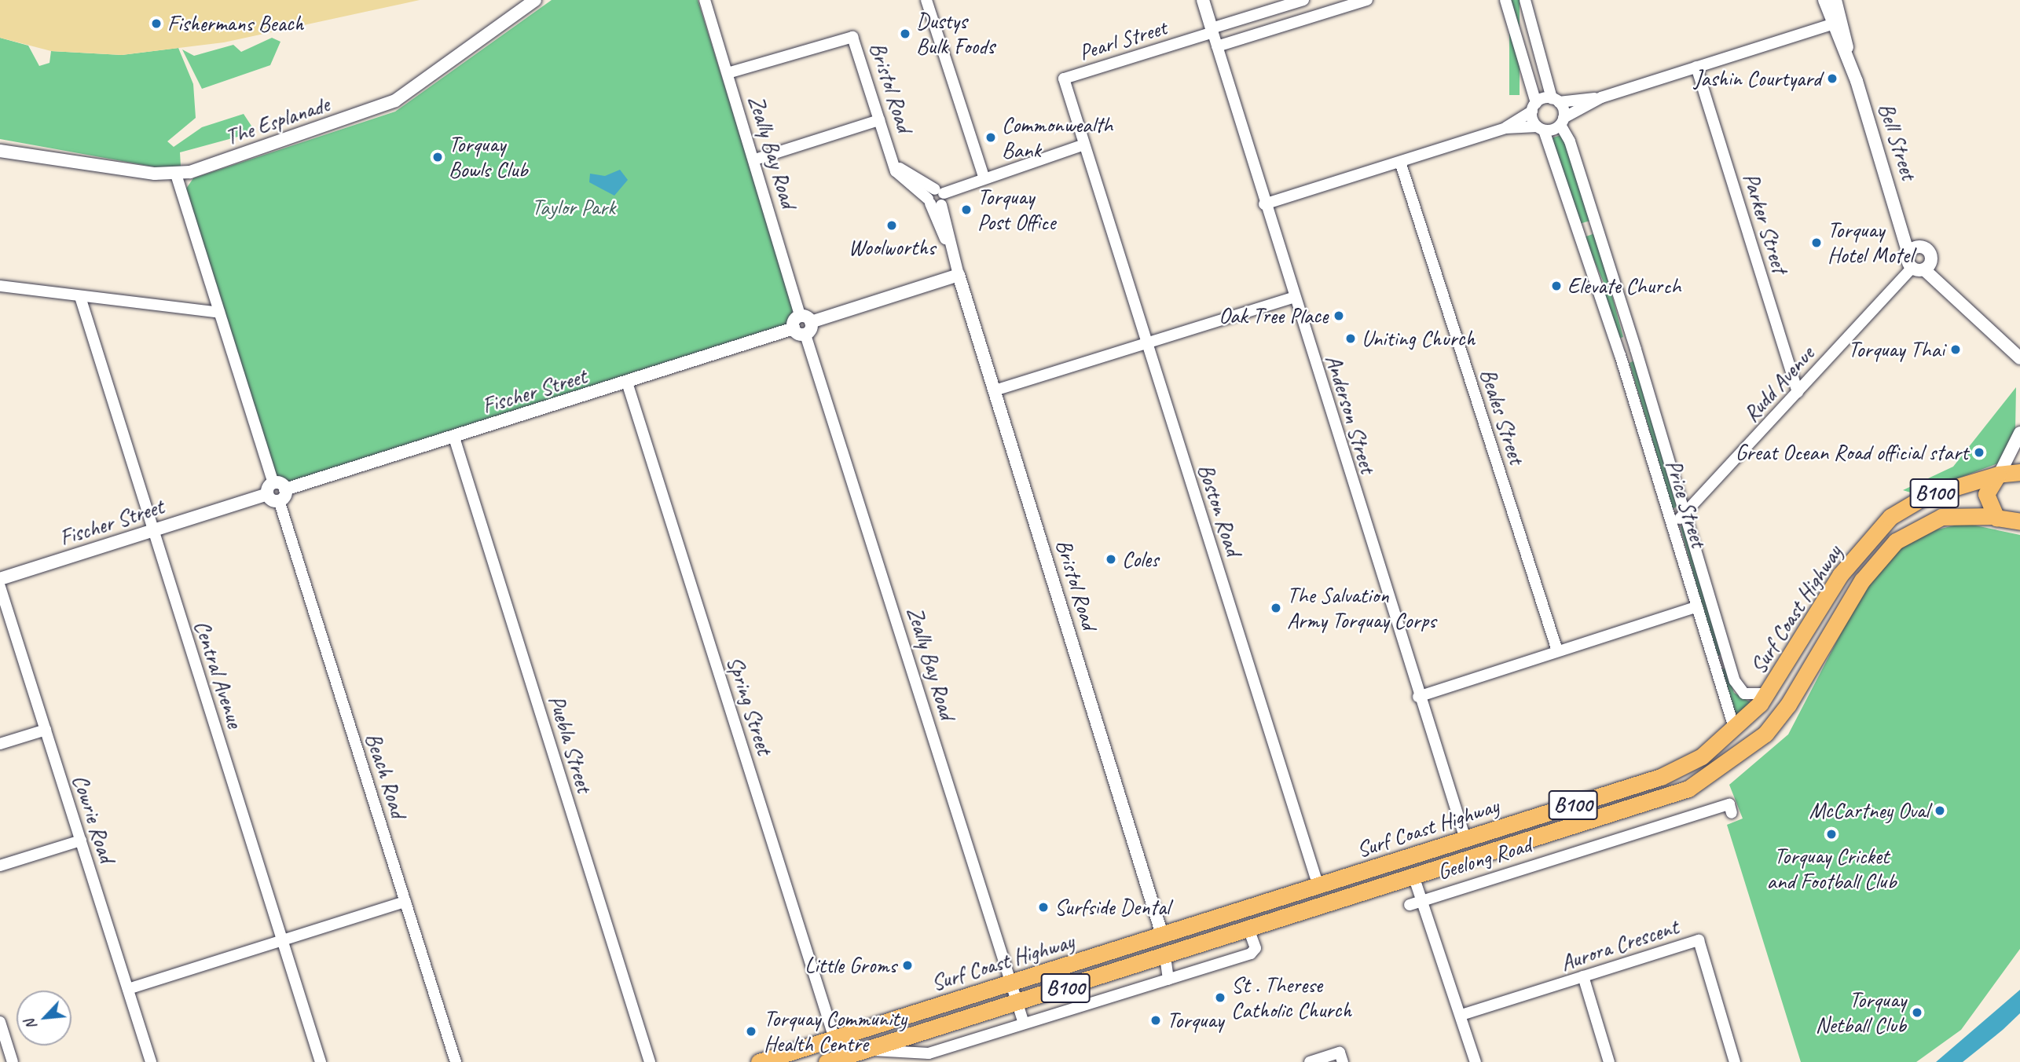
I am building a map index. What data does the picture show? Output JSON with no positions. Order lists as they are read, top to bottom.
{
  "streets": {
    "main road": ["B100", "Surf Coast Highway"],
    "street": [
      "Pearl Street",
      "Bristol Road",
      "The Esplanade",
      "Bell Street",
      "Zeally Bay Road",
      "Parker Street",
      "Rudd Avenue",
      "Fischer Street",
      "Anderson Street",
      "Beales Street",
      "Price Street",
      "Boston Road",
      "Central Avenue",
      "Spring Street",
      "Puebla Street",
      "Beach Road",
      "Cowrie Road",
      "Geelong Road",
      "Aurora Crescent"
    ]
  },
  "crossings": [
    ["Pearl Street", "Anderson Street"],
    ["Pearl Street", "Boston Road"],
    ["Bristol Road", "Zeally Bay Road"],
    ["Bristol Road", "Surf Coast Highway"],
    ["Bell Street", "Rudd Avenue"],
    ["Zeally Bay Road", "Surf Coast Highway"],
    ["Parker Street", "Rudd Avenue"],
    ["Rudd Avenue", "Price Street"],
    ["Fischer Street", "Central Avenue"],
    ["Fischer Street", "Spring Street"],
    ["Fischer Street", "Puebla Street"],
    ["Anderson Street", "Surf Coast Highway"],
    ["B100", "Surf Coast Highway"],
    ["Price Street", "Surf Coast Highway"],
    ["Boston Road", "Surf Coast Highway"],
    ["Surf Coast Highway", "Spring Street"]
  ],
  "parks": ["Taylor Park"],
  "places": [
    "Fishermans Beach",
    "Dustys Bulk Foods",
    "Jashin Courtyard",
    "Commonwealth Bank",
    "Torquay Bowls Club",
    "Torquay Post Office",
    "Woolworths",
    "Torquay Hotel Motel",
    "Elevate Church",
    "Oak Tree Place",
    "Uniting Church",
    "Torquay Thai",
    "Great Ocean Road official start",
    "Coles",
    "The Salvation Army Torquay Corps",
    "McCartney Oval",
    "Torquay Cricket and Football Club",
    "Surfside Dental",
    "Little Groms",
    "St . Therese Catholic Church",
    "Torquay Netball Club",
    "Torquay",
    "Torquay Community Health Centre"
  ],
  "north": "bottom left"
}
